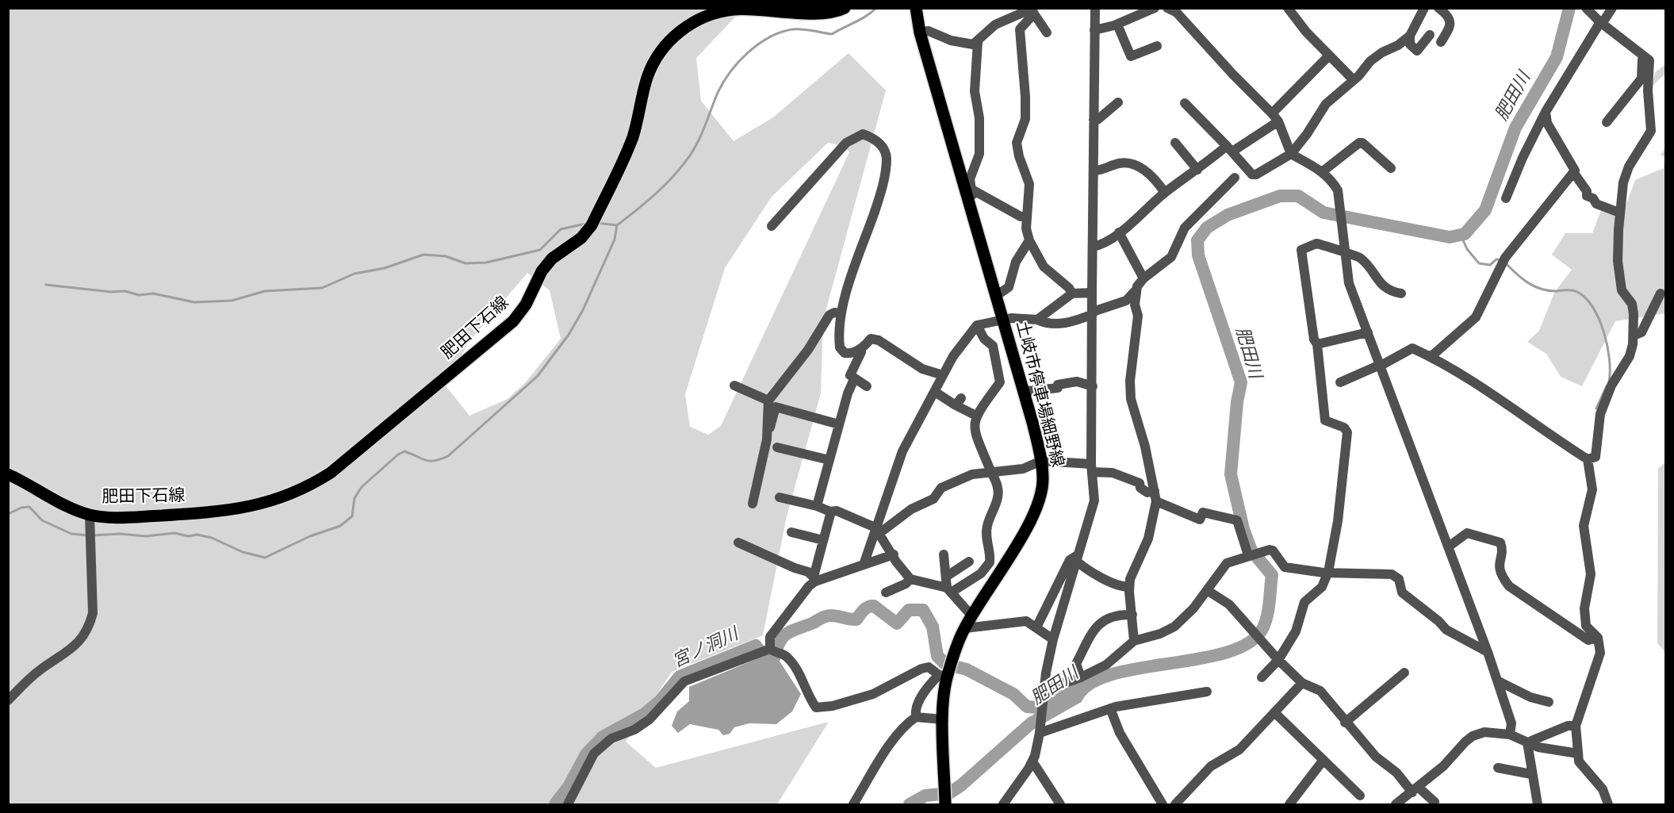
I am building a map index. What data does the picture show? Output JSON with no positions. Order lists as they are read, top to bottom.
{
  "streets": {
    "main road": ["肥田下石線", "土岐市停車場細野線"]
  },
  "water": ["肥田川", "宮ノ洞川"]
}
